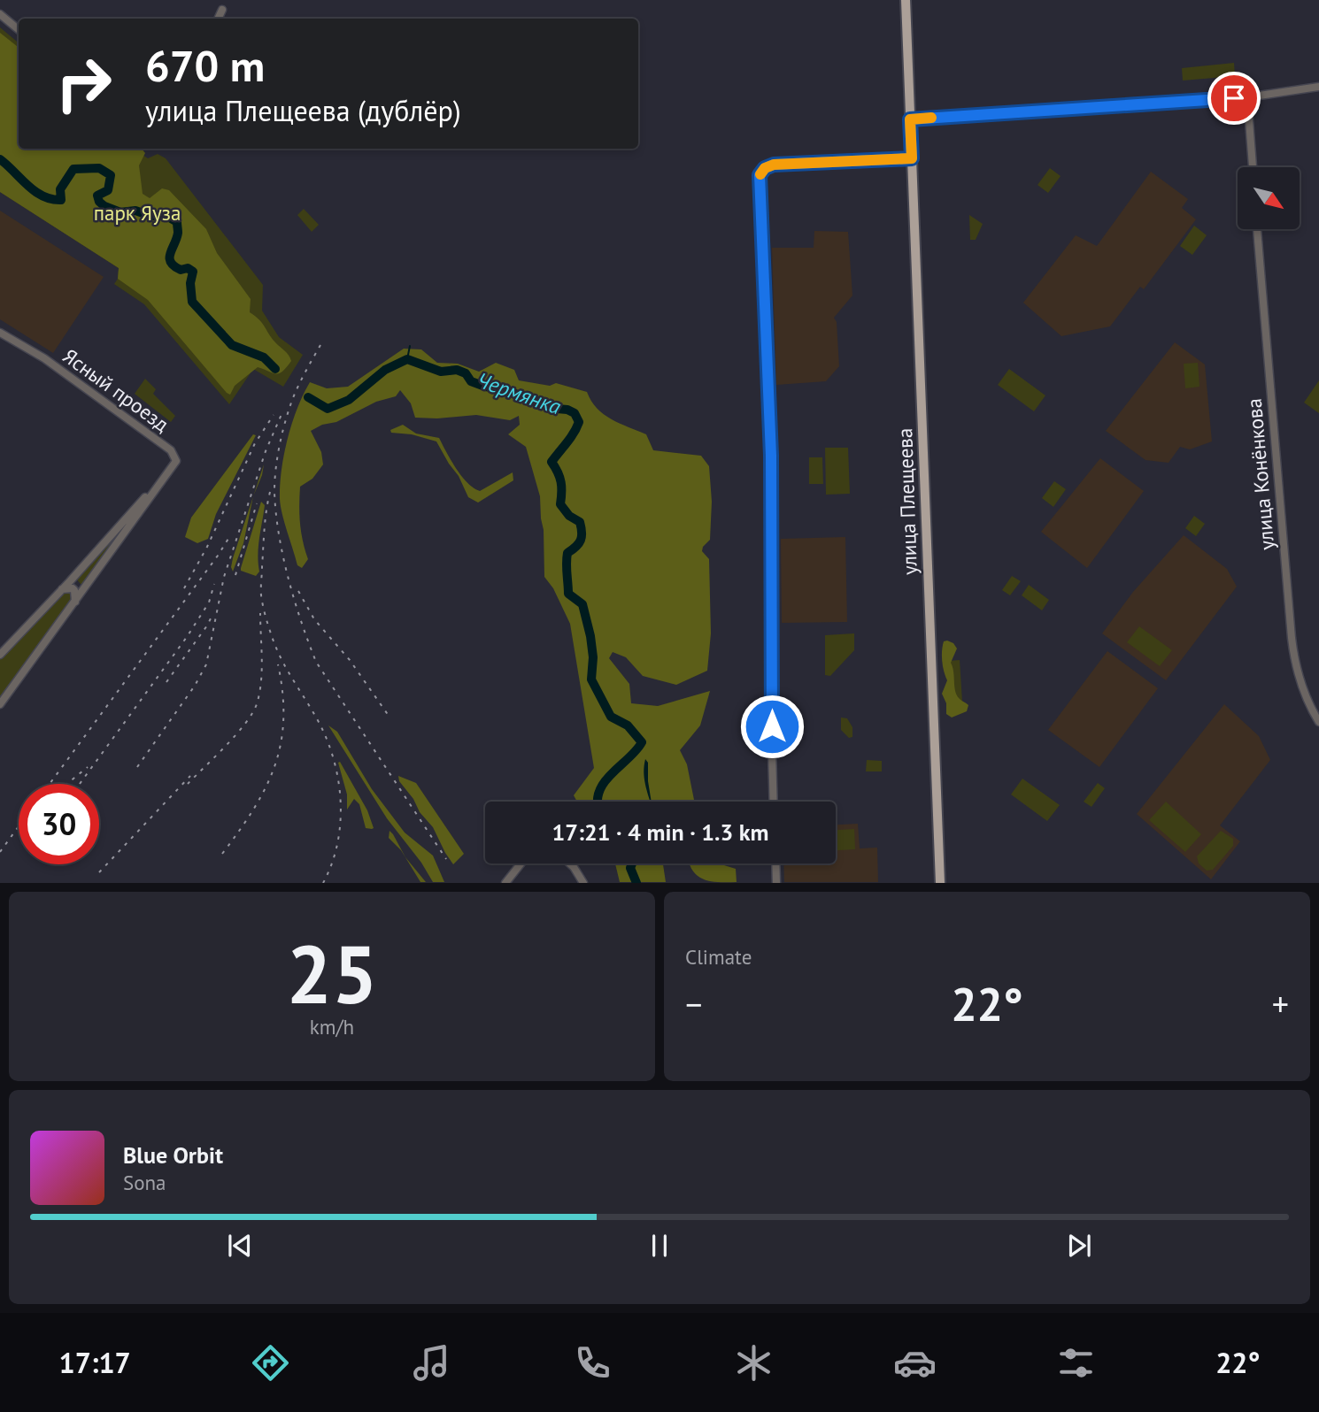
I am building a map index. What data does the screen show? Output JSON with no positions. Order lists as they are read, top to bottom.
{
  "streets": {
    "main road": ["улица Плещеева"],
    "street": ["Ясный проезд", "улица Конёнкова"]
  },
  "water": ["Чермянка"],
  "parks": ["парк Яуза"],
  "north": "bottom right",
  "page": {
    "turn": ["670 m", "улица Плещеева (дублёр)"],
    "limit": "30",
    "trip": "17:21 · 4 min · 1.3 km",
    "tile": [
      ["25", "km/h"],
      "Climate"
    ],
    "heat": ["−", "22°", "+"],
    "song": ["Blue Orbit", "Sona"],
    "tabs": ["17:17", "22°"]
  }
}
